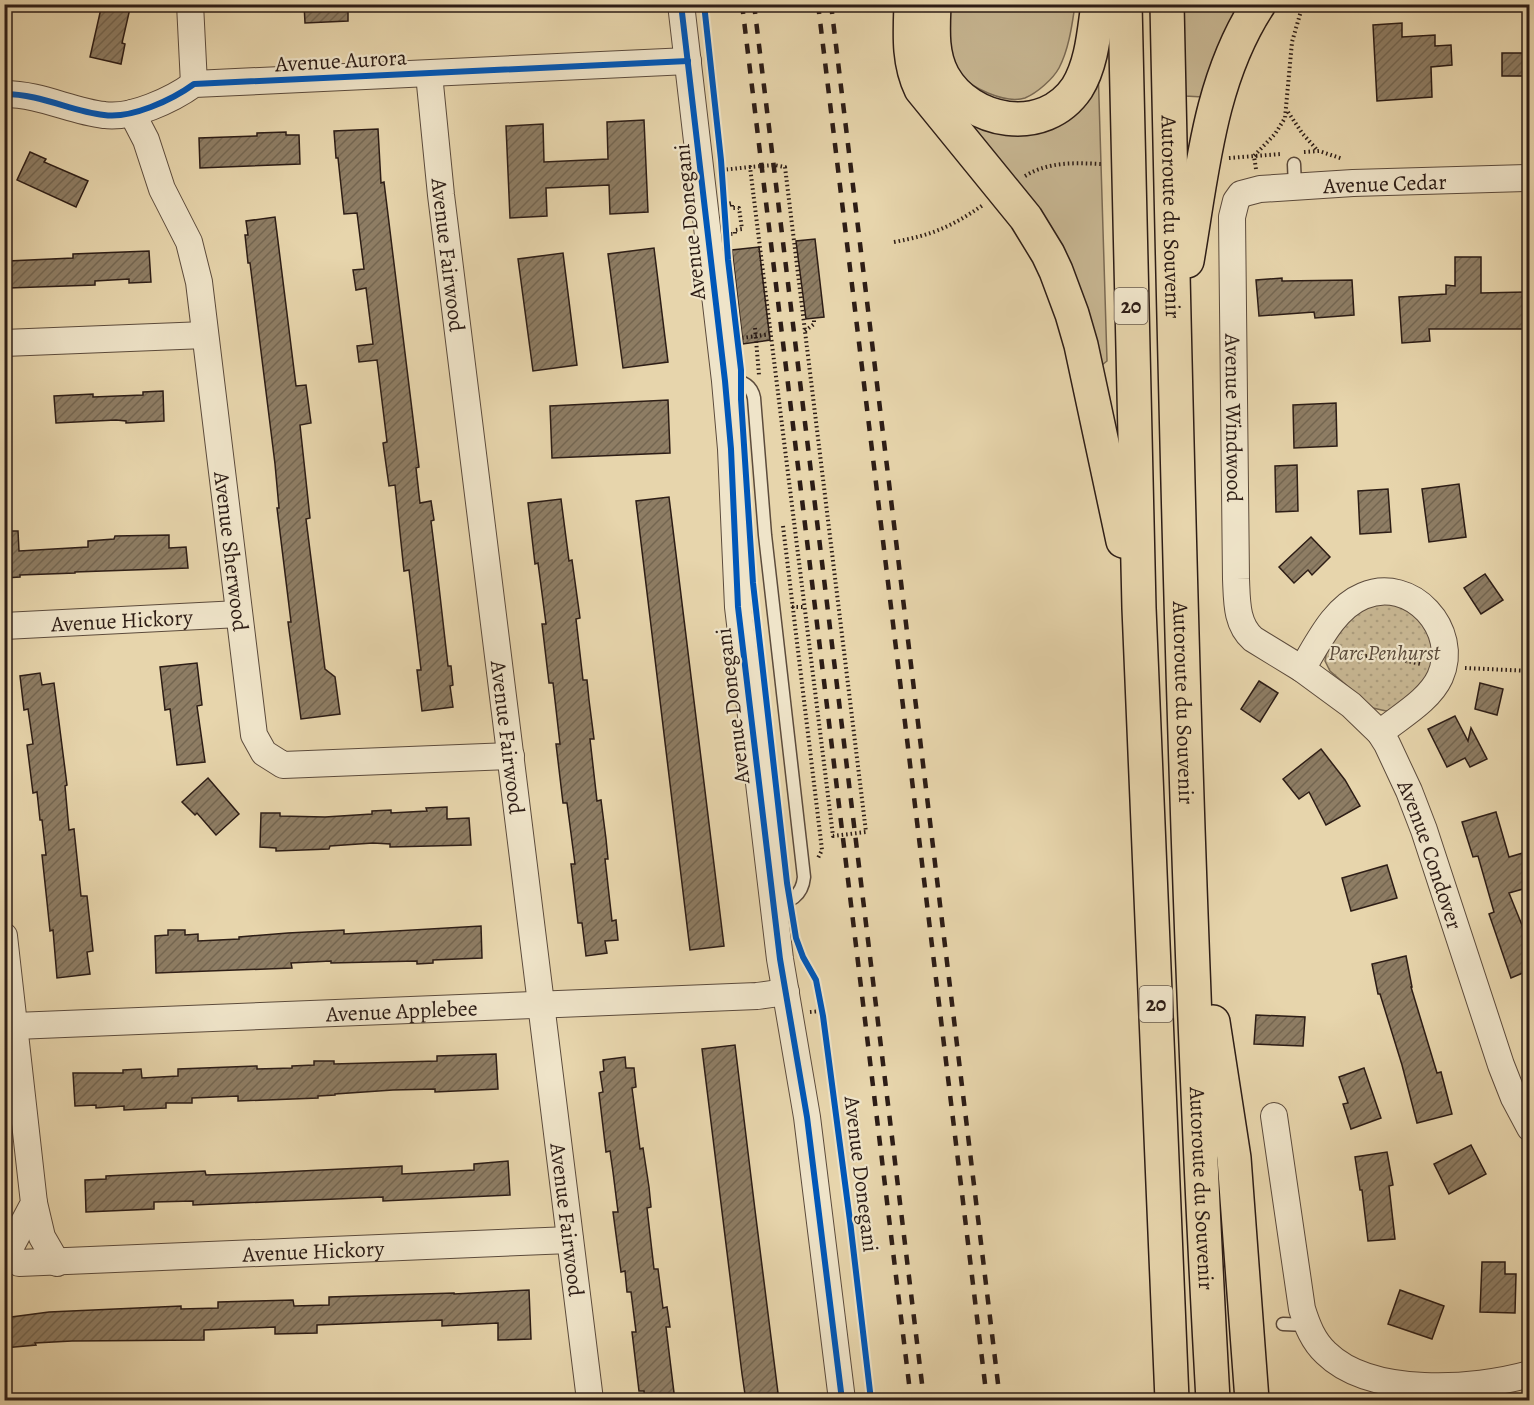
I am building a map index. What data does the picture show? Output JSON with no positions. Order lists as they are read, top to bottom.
{
  "streets": {
    "highway": ["Autoroute du Souvenir", "20"],
    "street": [
      "Avenue Aurora",
      "Avenue Cedar",
      "Avenue Donegani",
      "Avenue Fairwood",
      "Avenue Windwood",
      "Avenue Sherwood",
      "Avenue Hickory",
      "Avenue Condover",
      "Avenue Applebee"
    ]
  },
  "crossings": [
    ["Avenue Aurora", "Avenue Donegani"],
    ["Avenue Aurora", "Avenue Fairwood"],
    ["Avenue Aurora", "Avenue Sherwood"],
    ["Avenue Cedar", "Avenue Windwood"],
    ["Avenue Donegani", "Avenue Applebee"],
    ["Avenue Fairwood", "Avenue Sherwood"],
    ["Avenue Fairwood", "Avenue Hickory"],
    ["Avenue Fairwood", "Avenue Applebee"],
    ["Avenue Windwood", "Avenue Condover"],
    ["Avenue Sherwood", "Avenue Hickory"]
  ],
  "parks": ["Parc Penhurst"]
}
